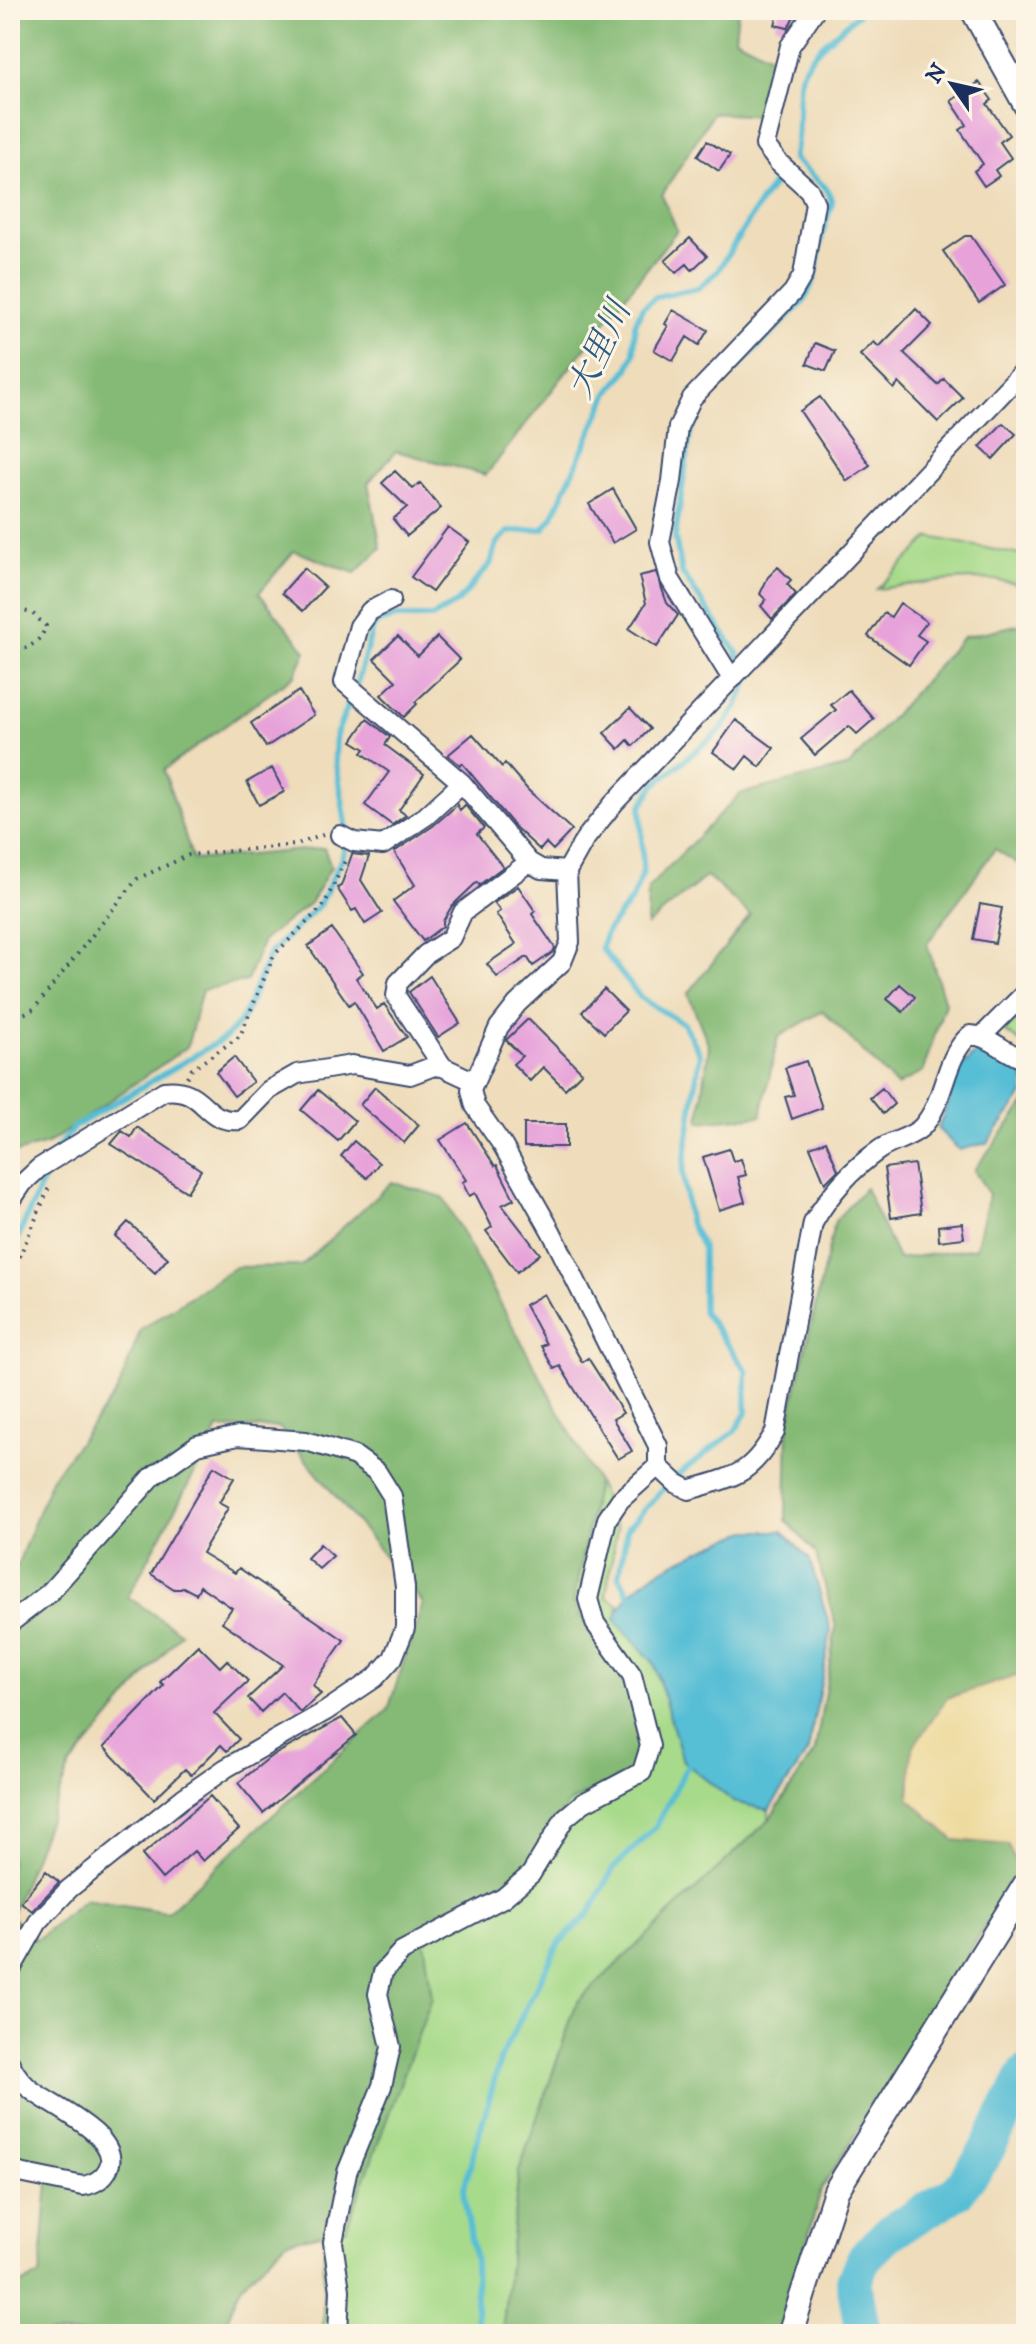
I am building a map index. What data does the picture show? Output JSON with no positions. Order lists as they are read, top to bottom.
{
  "water": ["大里川"],
  "north": "top left"
}
